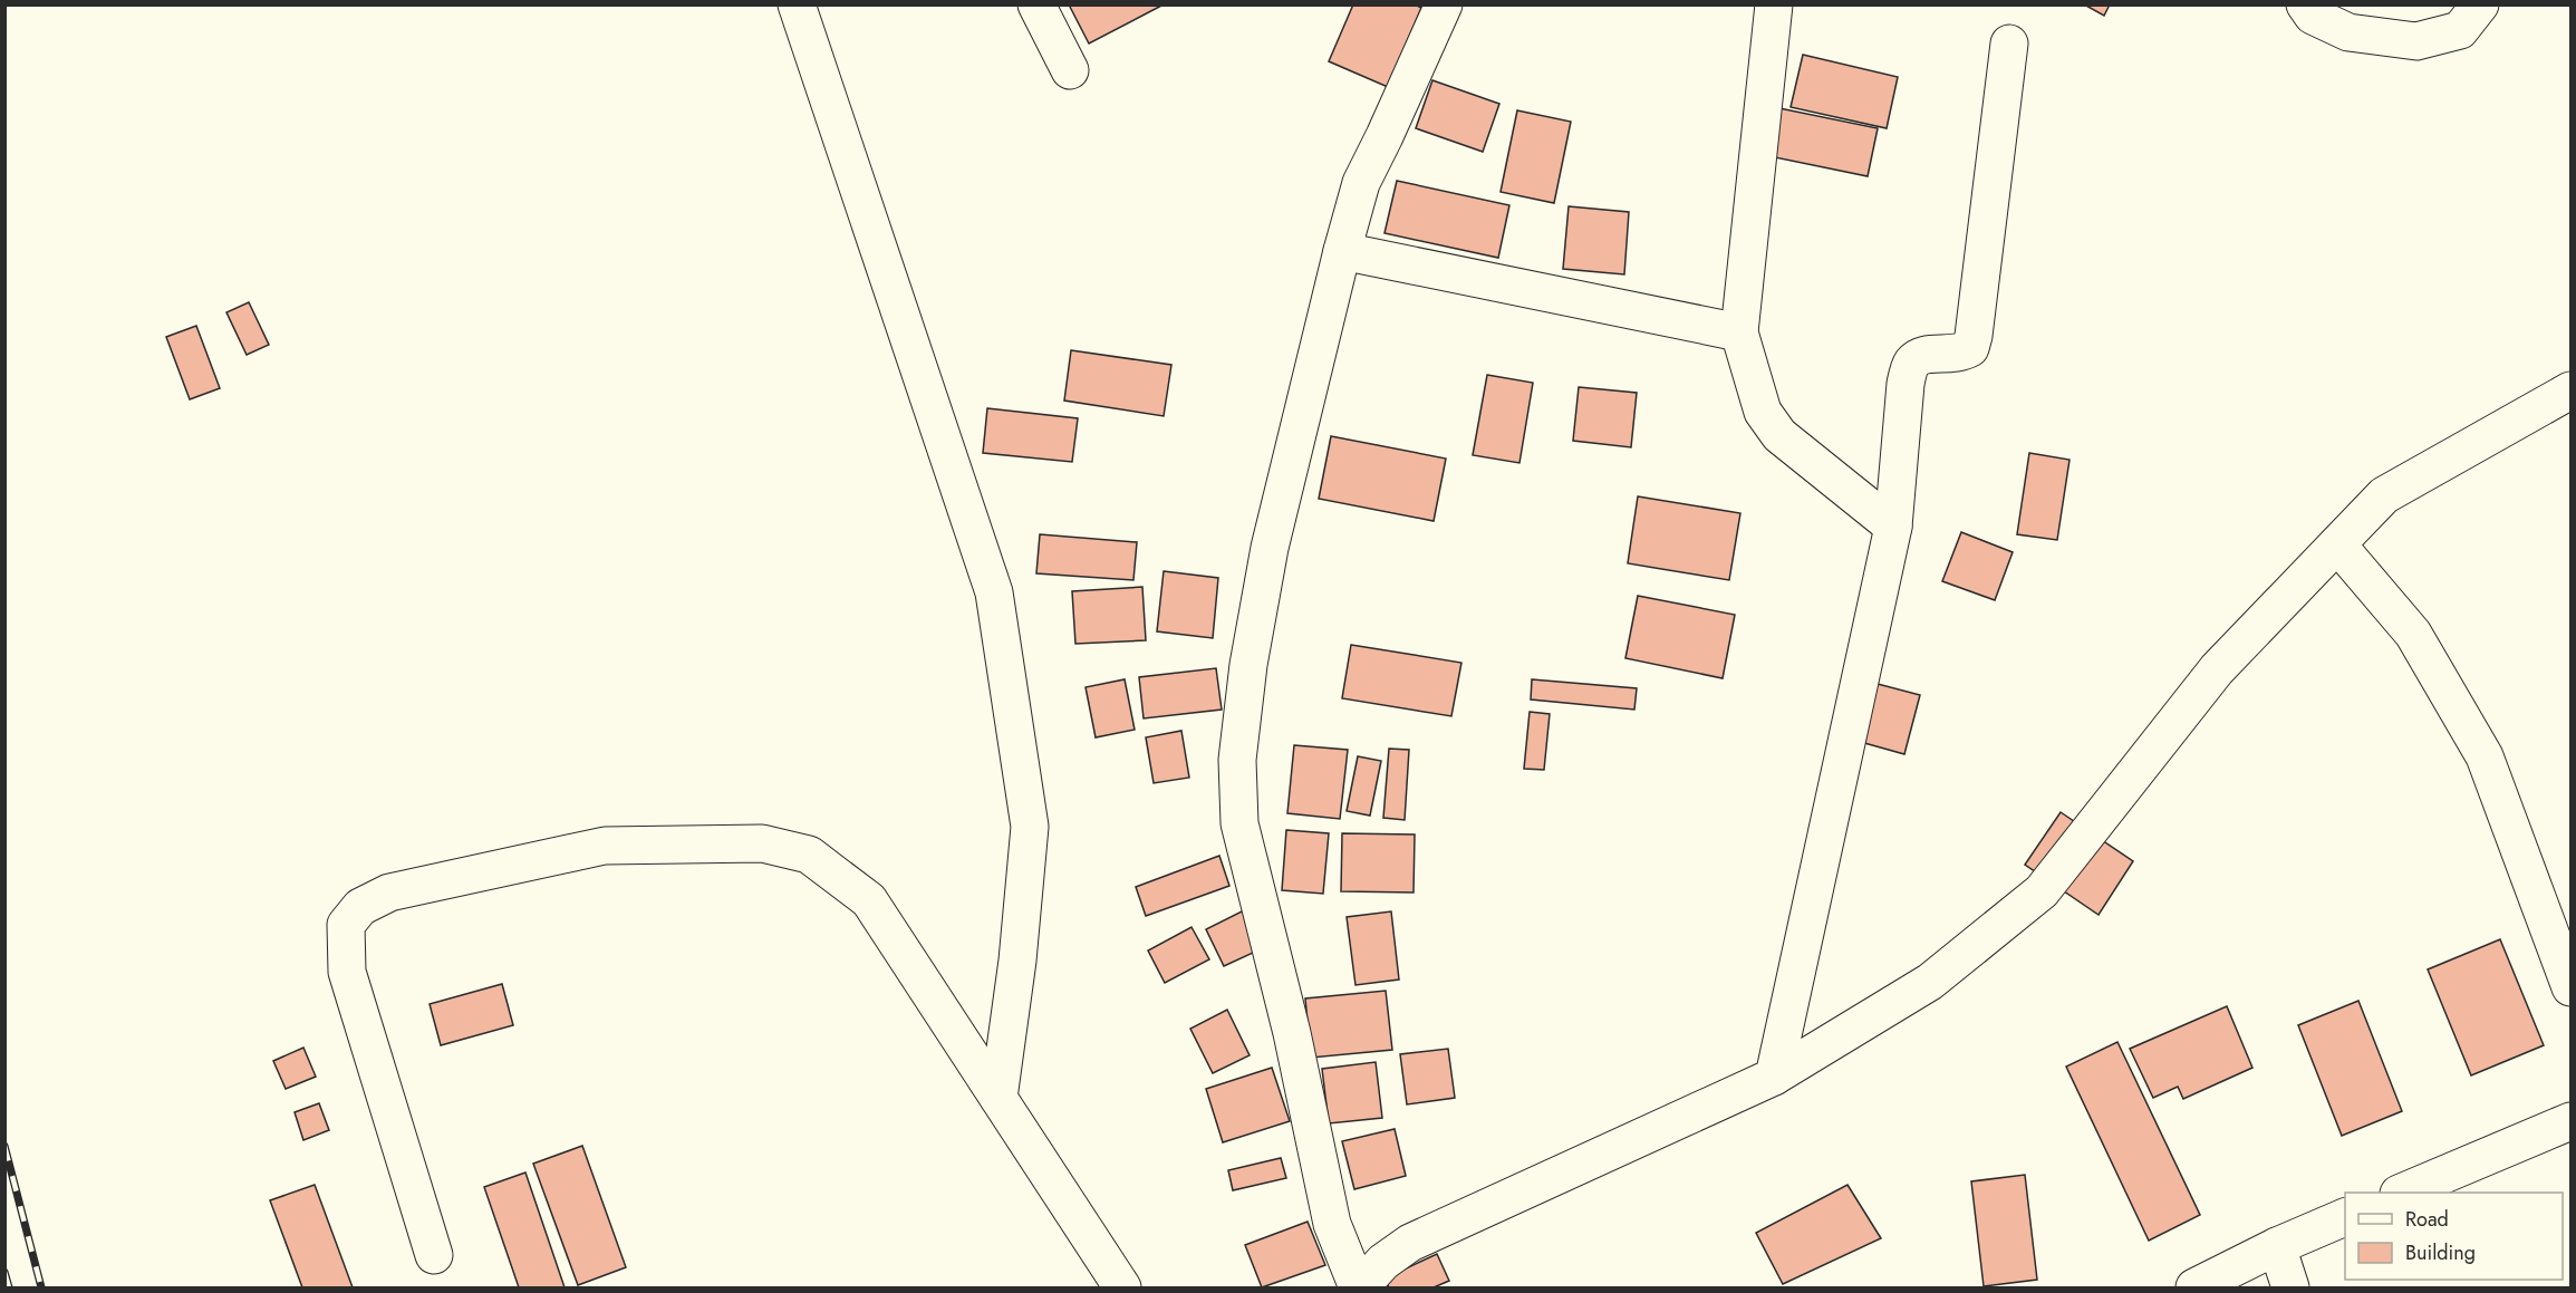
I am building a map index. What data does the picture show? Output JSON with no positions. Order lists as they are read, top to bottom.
{
  "legend": ["Road", "Building"]
}
